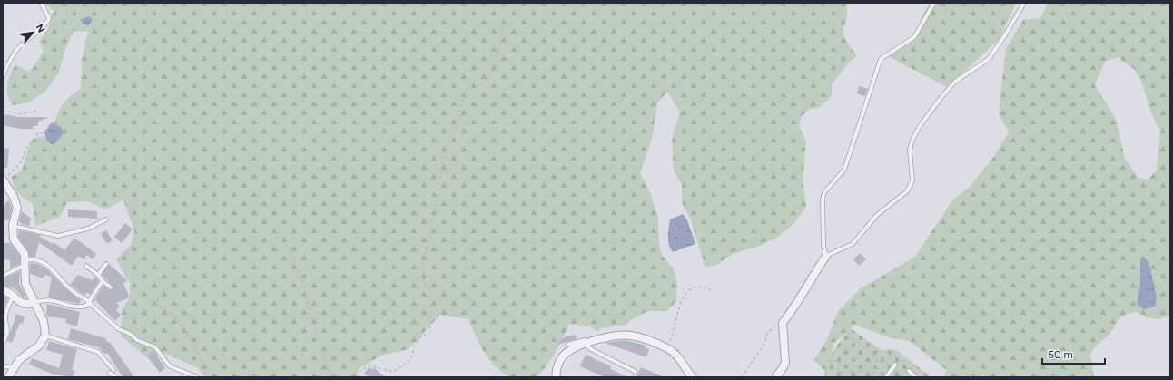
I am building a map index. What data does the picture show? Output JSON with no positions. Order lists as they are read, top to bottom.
{
  "scale_bar": "50 m",
  "north": "top right"
}
